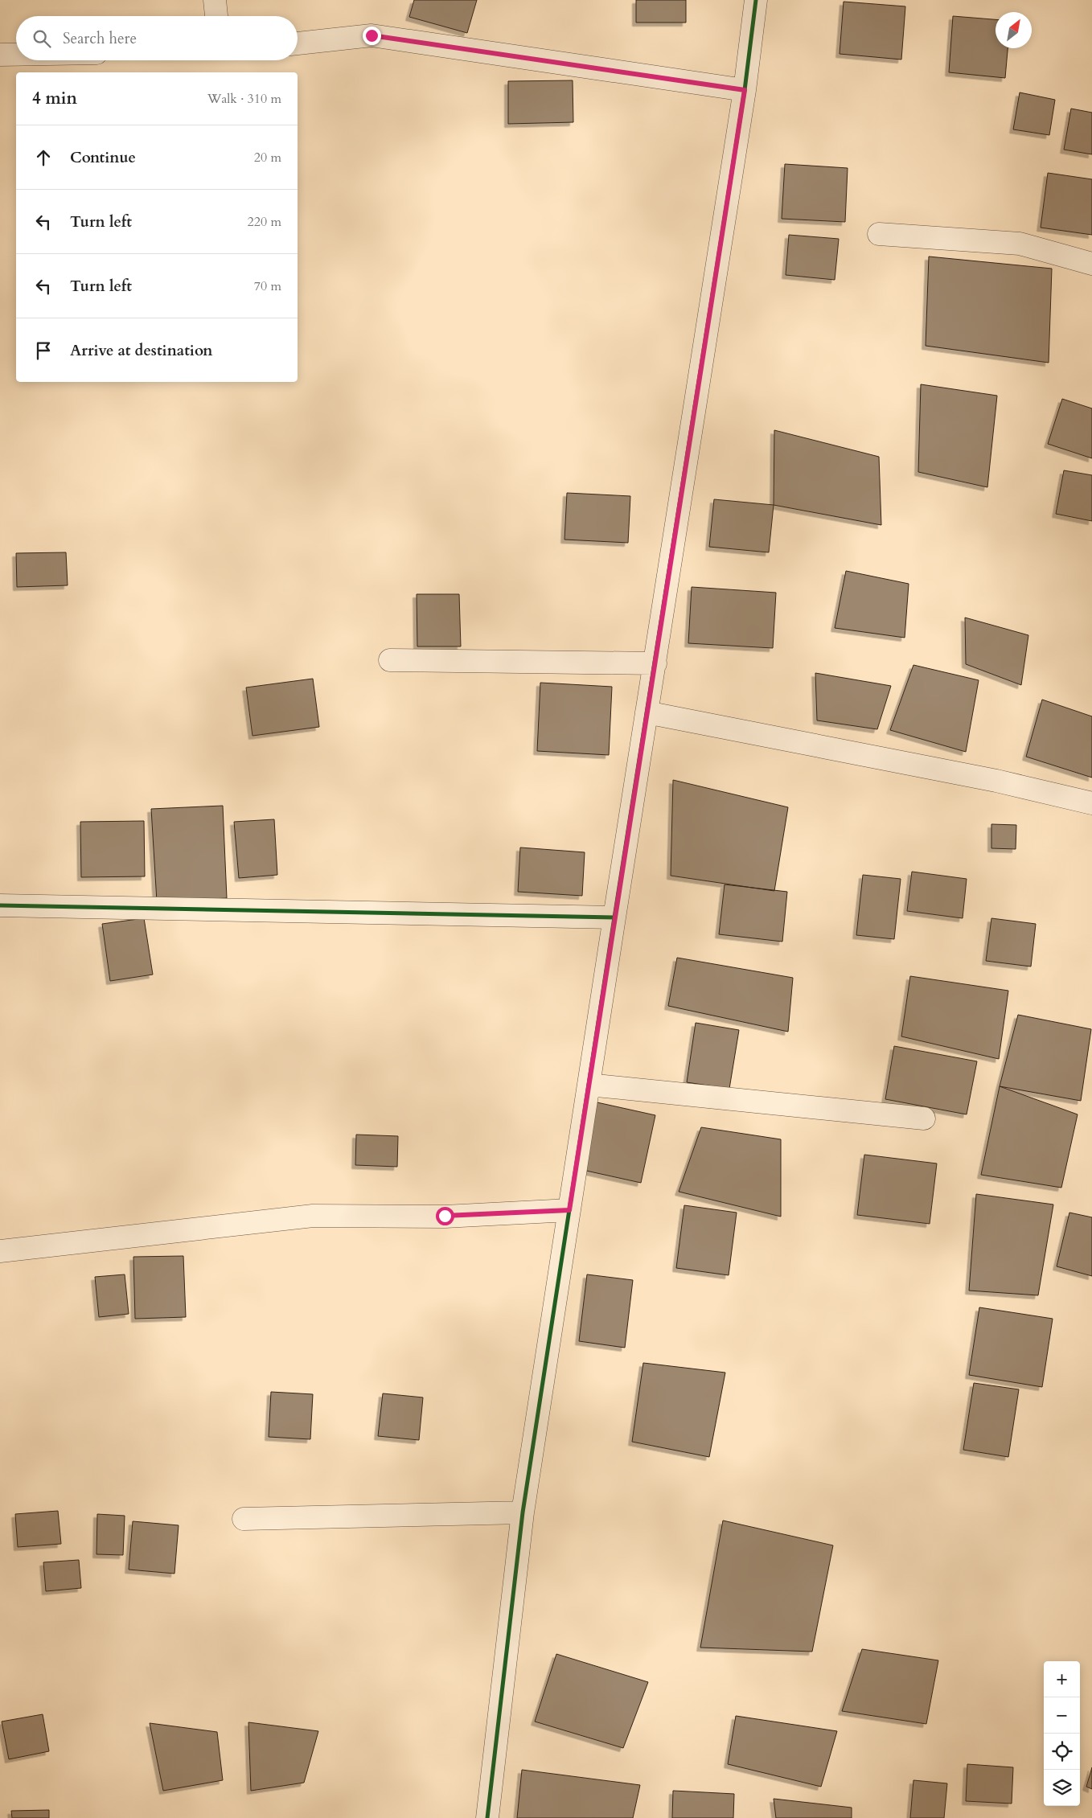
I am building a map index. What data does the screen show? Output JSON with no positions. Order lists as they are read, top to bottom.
{
  "north": "top right",
  "page": {
    "search": "Search here",
    "heading": ["4 min", "Walk · 310 m"],
    "list": [
      ["Continue", "20 m"],
      ["Turn left", "220 m"],
      ["Turn left", "70 m"],
      "Arrive at destination"
    ],
    "map_buttons": ["+", "−"]
  }
}
